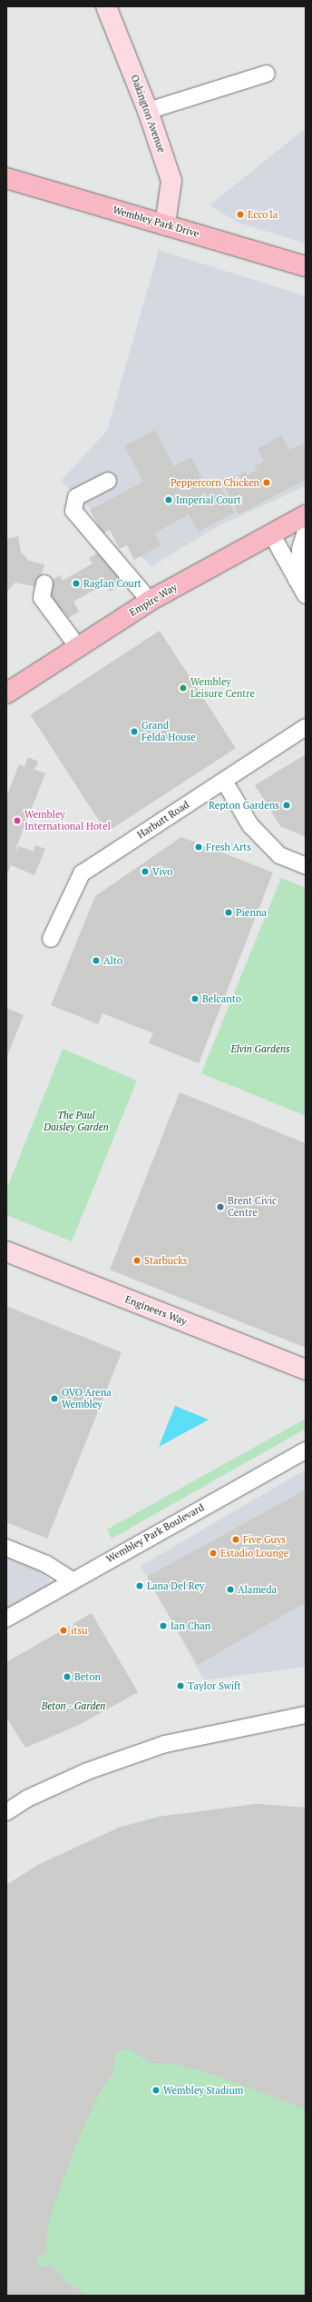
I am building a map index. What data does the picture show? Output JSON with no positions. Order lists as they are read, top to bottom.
{
  "streets": {
    "main road": ["Wembley Park Drive", "Empire Way"],
    "street": [
      "Oakington Avenue",
      "Harbutt Road",
      "Engineers Way",
      "Wembley Park Boulevard"
    ]
  },
  "crossings": [
    ["Oakington Avenue", "Wembley Park Drive"]
  ],
  "parks": ["Elvin Gardens", "The Paul Daisley Garden", "Beton - Garden"],
  "places": [
    "Ecco'la",
    "Peppercorn Chicken",
    "Imperial Court",
    "Raglan Court",
    "Wembley Leisure Centre",
    "Grand Felda House",
    "Repton Gardens",
    "Wembley International Hotel",
    "Fresh Arts",
    "Vivo",
    "Pienna",
    "Alto",
    "Belcanto",
    "Brent Civic Centre",
    "Starbucks",
    "OVO Arena Wembley",
    "Five Guys",
    "Estadio Lounge",
    "Lana Del Rey",
    "Alameda",
    "Ian Chan",
    "itsu",
    "Beton",
    "Taylor Swift",
    "Wembley Stadium"
  ]
}
